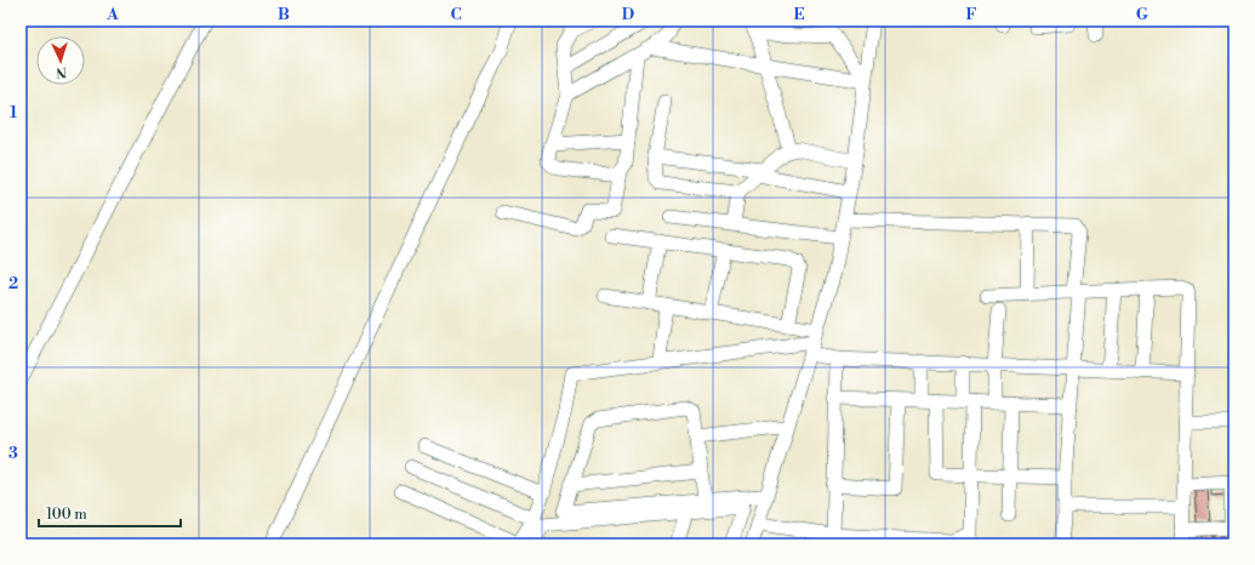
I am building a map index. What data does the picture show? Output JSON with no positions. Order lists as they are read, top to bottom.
{
  "scale_bar": "100 m",
  "north": "bottom",
  "grid": {
    "columns": [
      "A",
      "B",
      "C",
      "D",
      "E",
      "F",
      "G"
    ],
    "rows": ["1", "2", "3"]
  }
}
